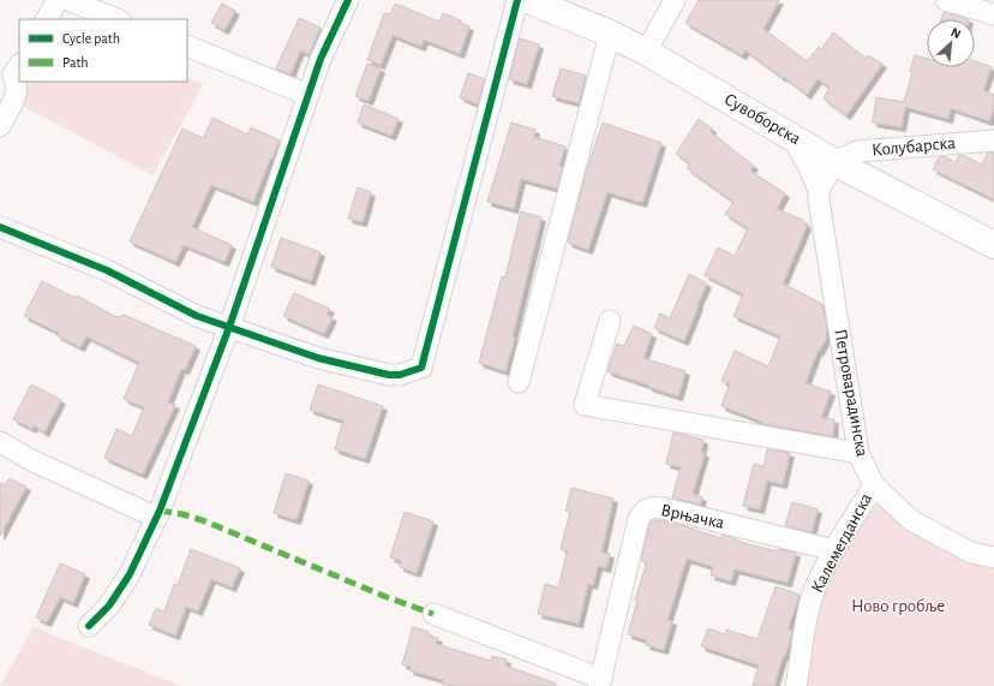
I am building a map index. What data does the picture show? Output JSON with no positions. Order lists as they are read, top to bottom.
{
  "streets": {
    "main road": ["Сувоборска"],
    "street": [
      "Колубарска",
      "Петроварадинска",
      "Врњачка",
      "Калемегданска"
    ]
  },
  "crossings": [
    ["Сувоборска", "Колубарска"],
    ["Сувоборска", "Петроварадинска"],
    ["Петроварадинска", "Калемегданска"],
    ["Врњачка", "Калемегданска"]
  ],
  "parks": ["Ново гробље"],
  "legend": ["Cycle path", "Path"],
  "north": "top right"
}
